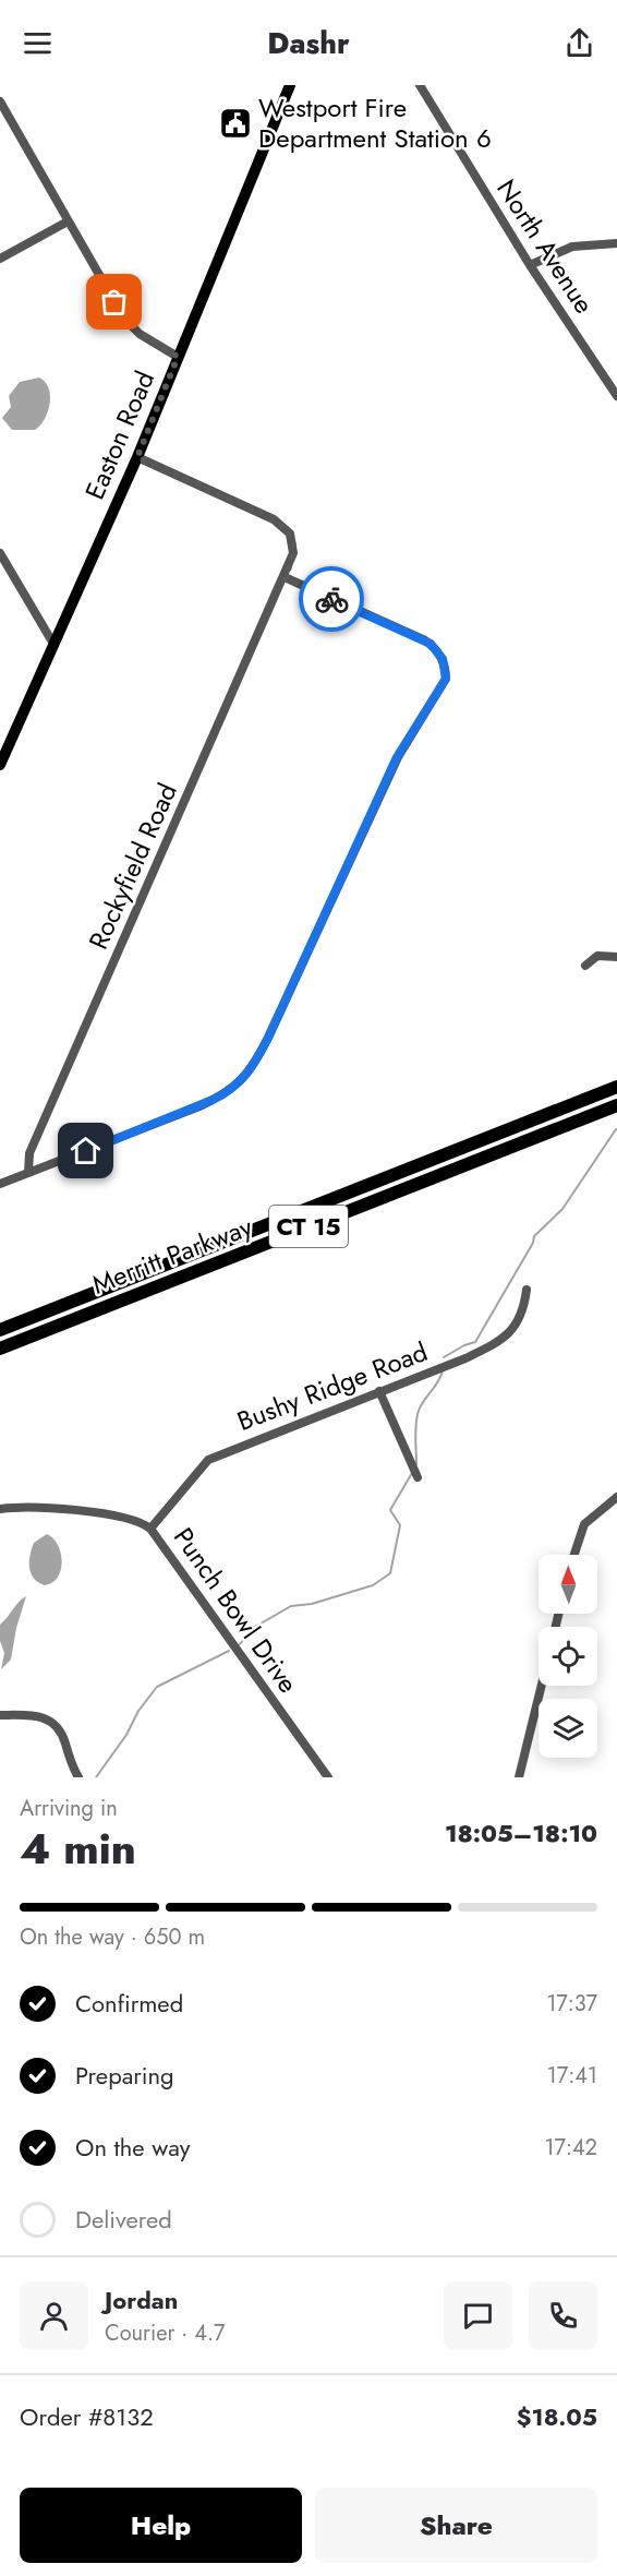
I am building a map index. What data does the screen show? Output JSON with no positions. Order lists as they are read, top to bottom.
{
  "streets": {
    "highway": ["CT 15", "Merritt Parkway"],
    "main road": ["Easton Road"],
    "street": [
      "North Avenue",
      "Rockyfield Road",
      "Bushy Ridge Road",
      "Punch Bowl Drive"
    ]
  },
  "crossings": [
    ["Easton Road", "Rockyfield Road"],
    ["Bushy Ridge Road", "Punch Bowl Drive"]
  ],
  "places": {
    "public building": ["Westport Fire Department Station 6"]
  },
  "north": "top",
  "page": {
    "header": "Dashr",
    "heading": ["4 min", "Arriving in", "18:05–18:10"],
    "panel": [
      "Jordan",
      "Courier · 4.7",
      "Order #8132",
      "$18.05"
    ],
    "bar": "On the way · 650 m",
    "list": [
      ["Confirmed", "17:37"],
      ["Preparing", "17:41"],
      ["On the way", "17:42"],
      "Delivered"
    ],
    "buttons": ["Help", "Share"]
  }
}
